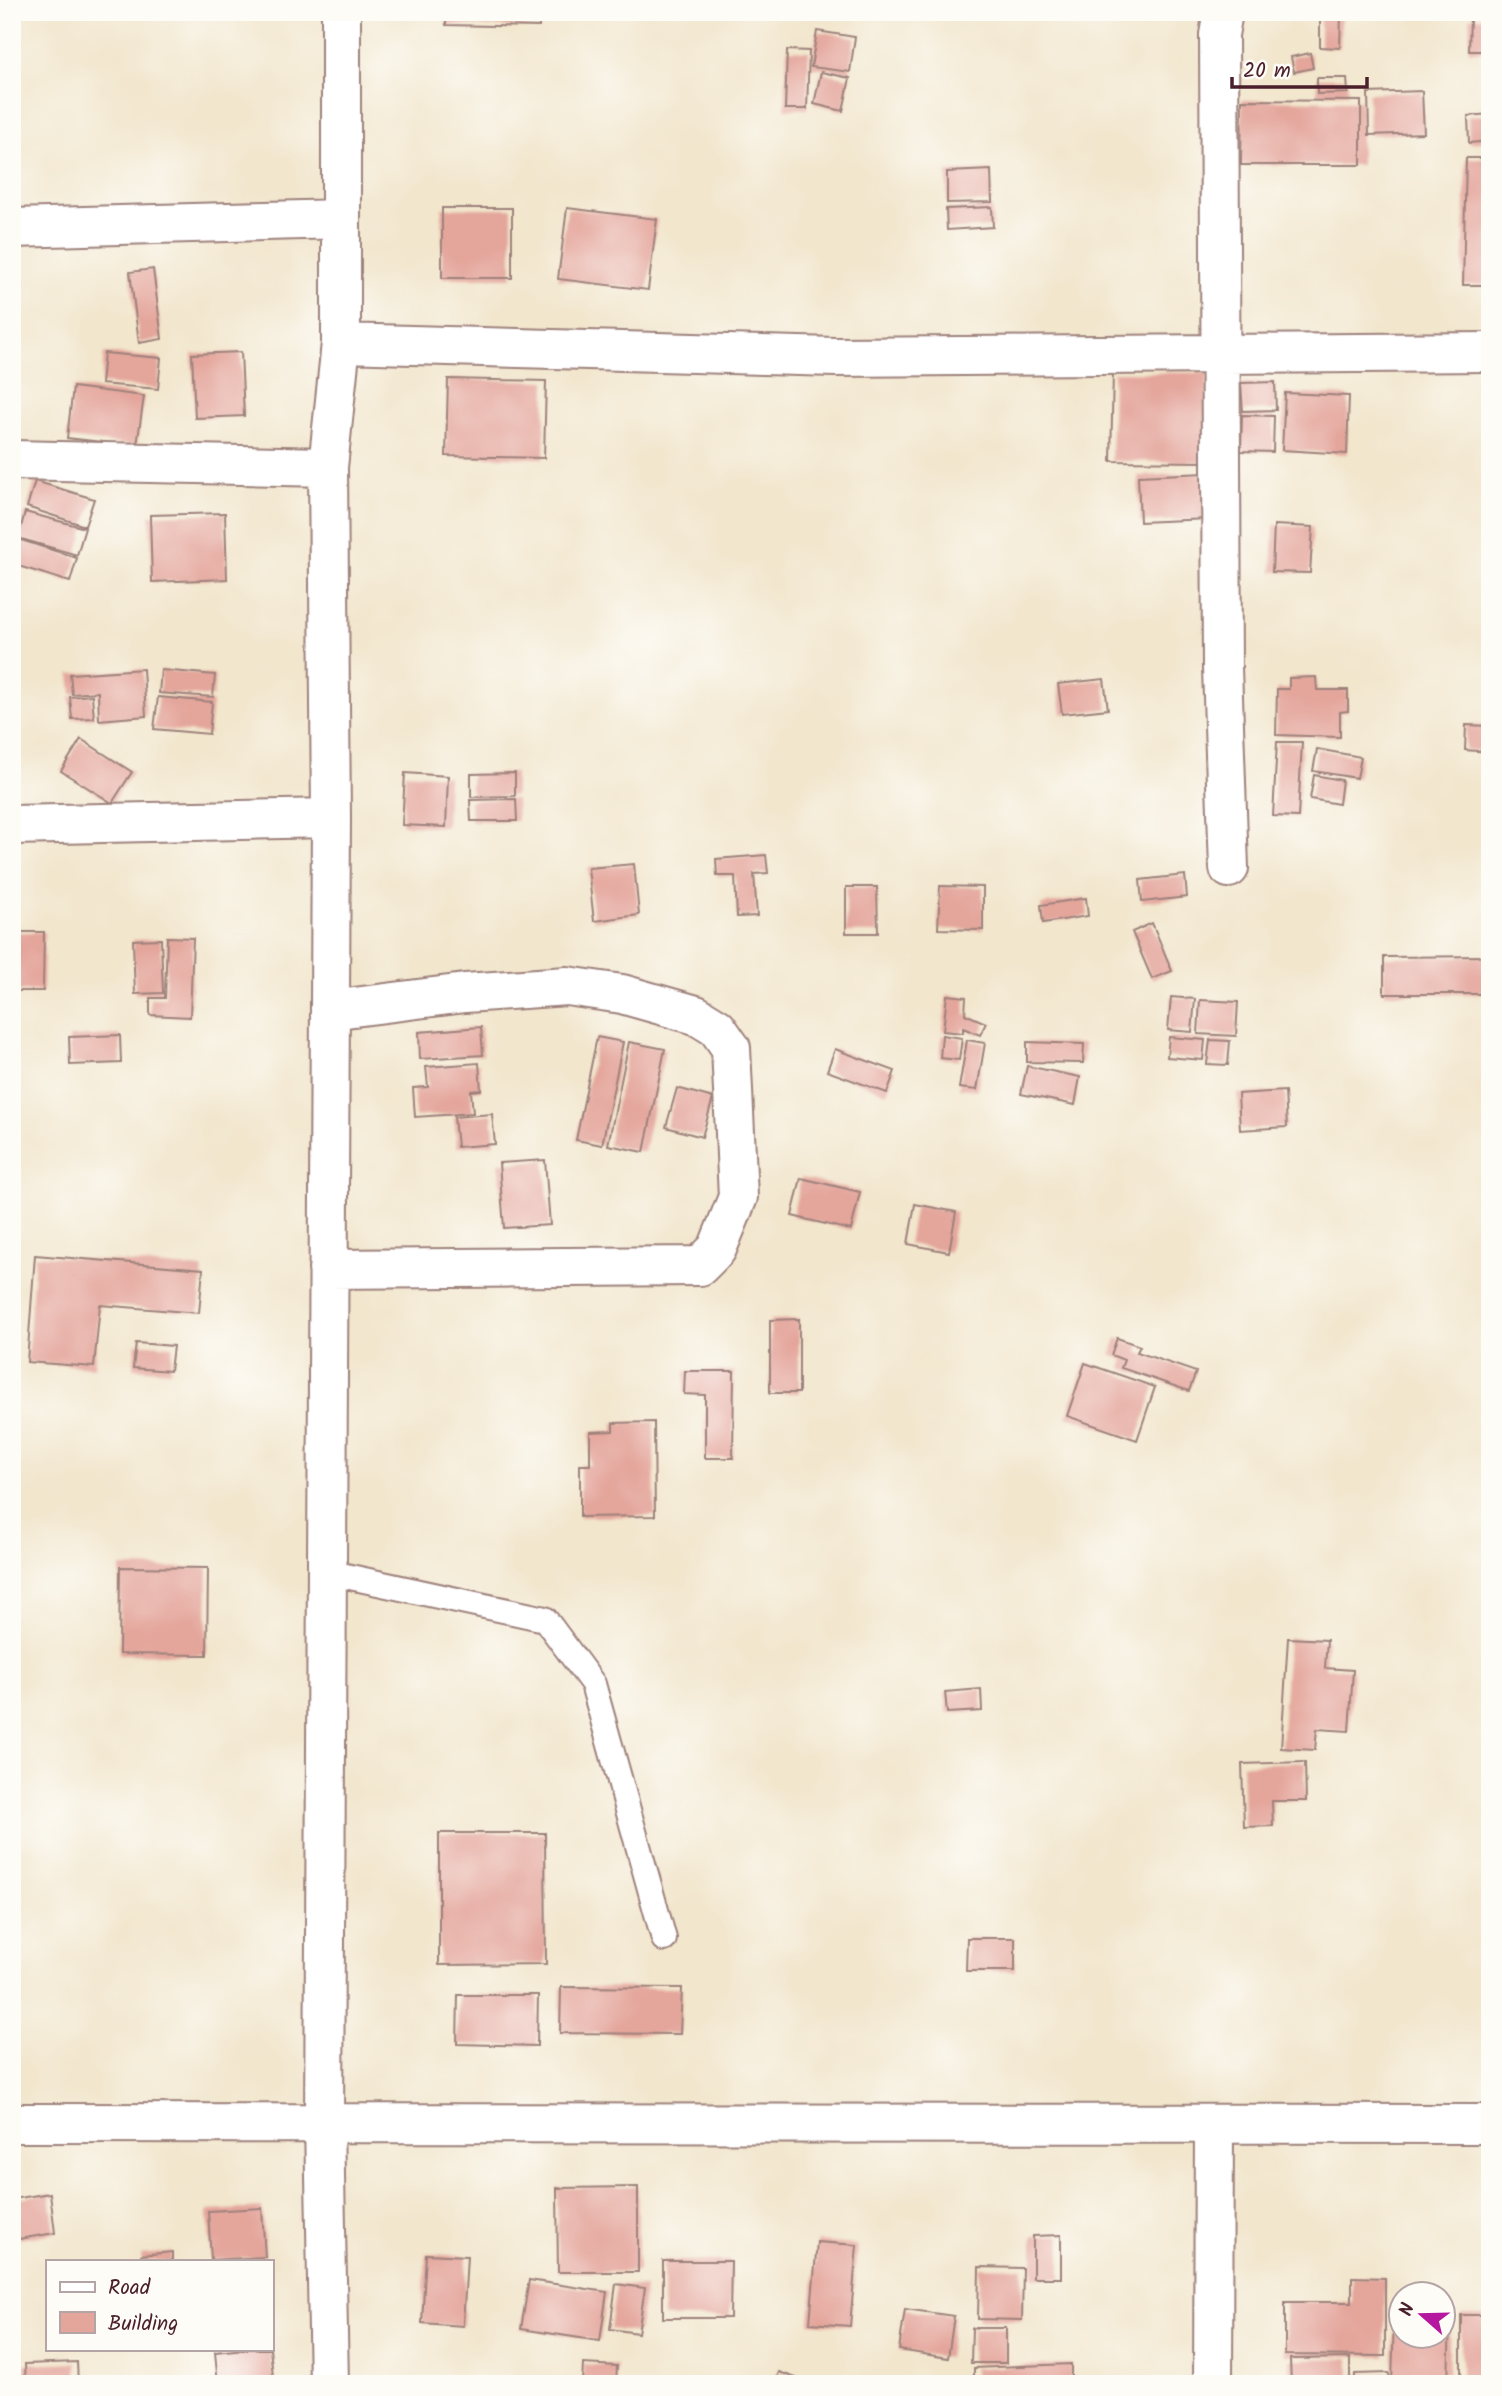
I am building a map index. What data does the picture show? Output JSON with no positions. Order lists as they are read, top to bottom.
{
  "legend": ["Road", "Building"],
  "scale_bar": "20 m",
  "north": "left"
}
